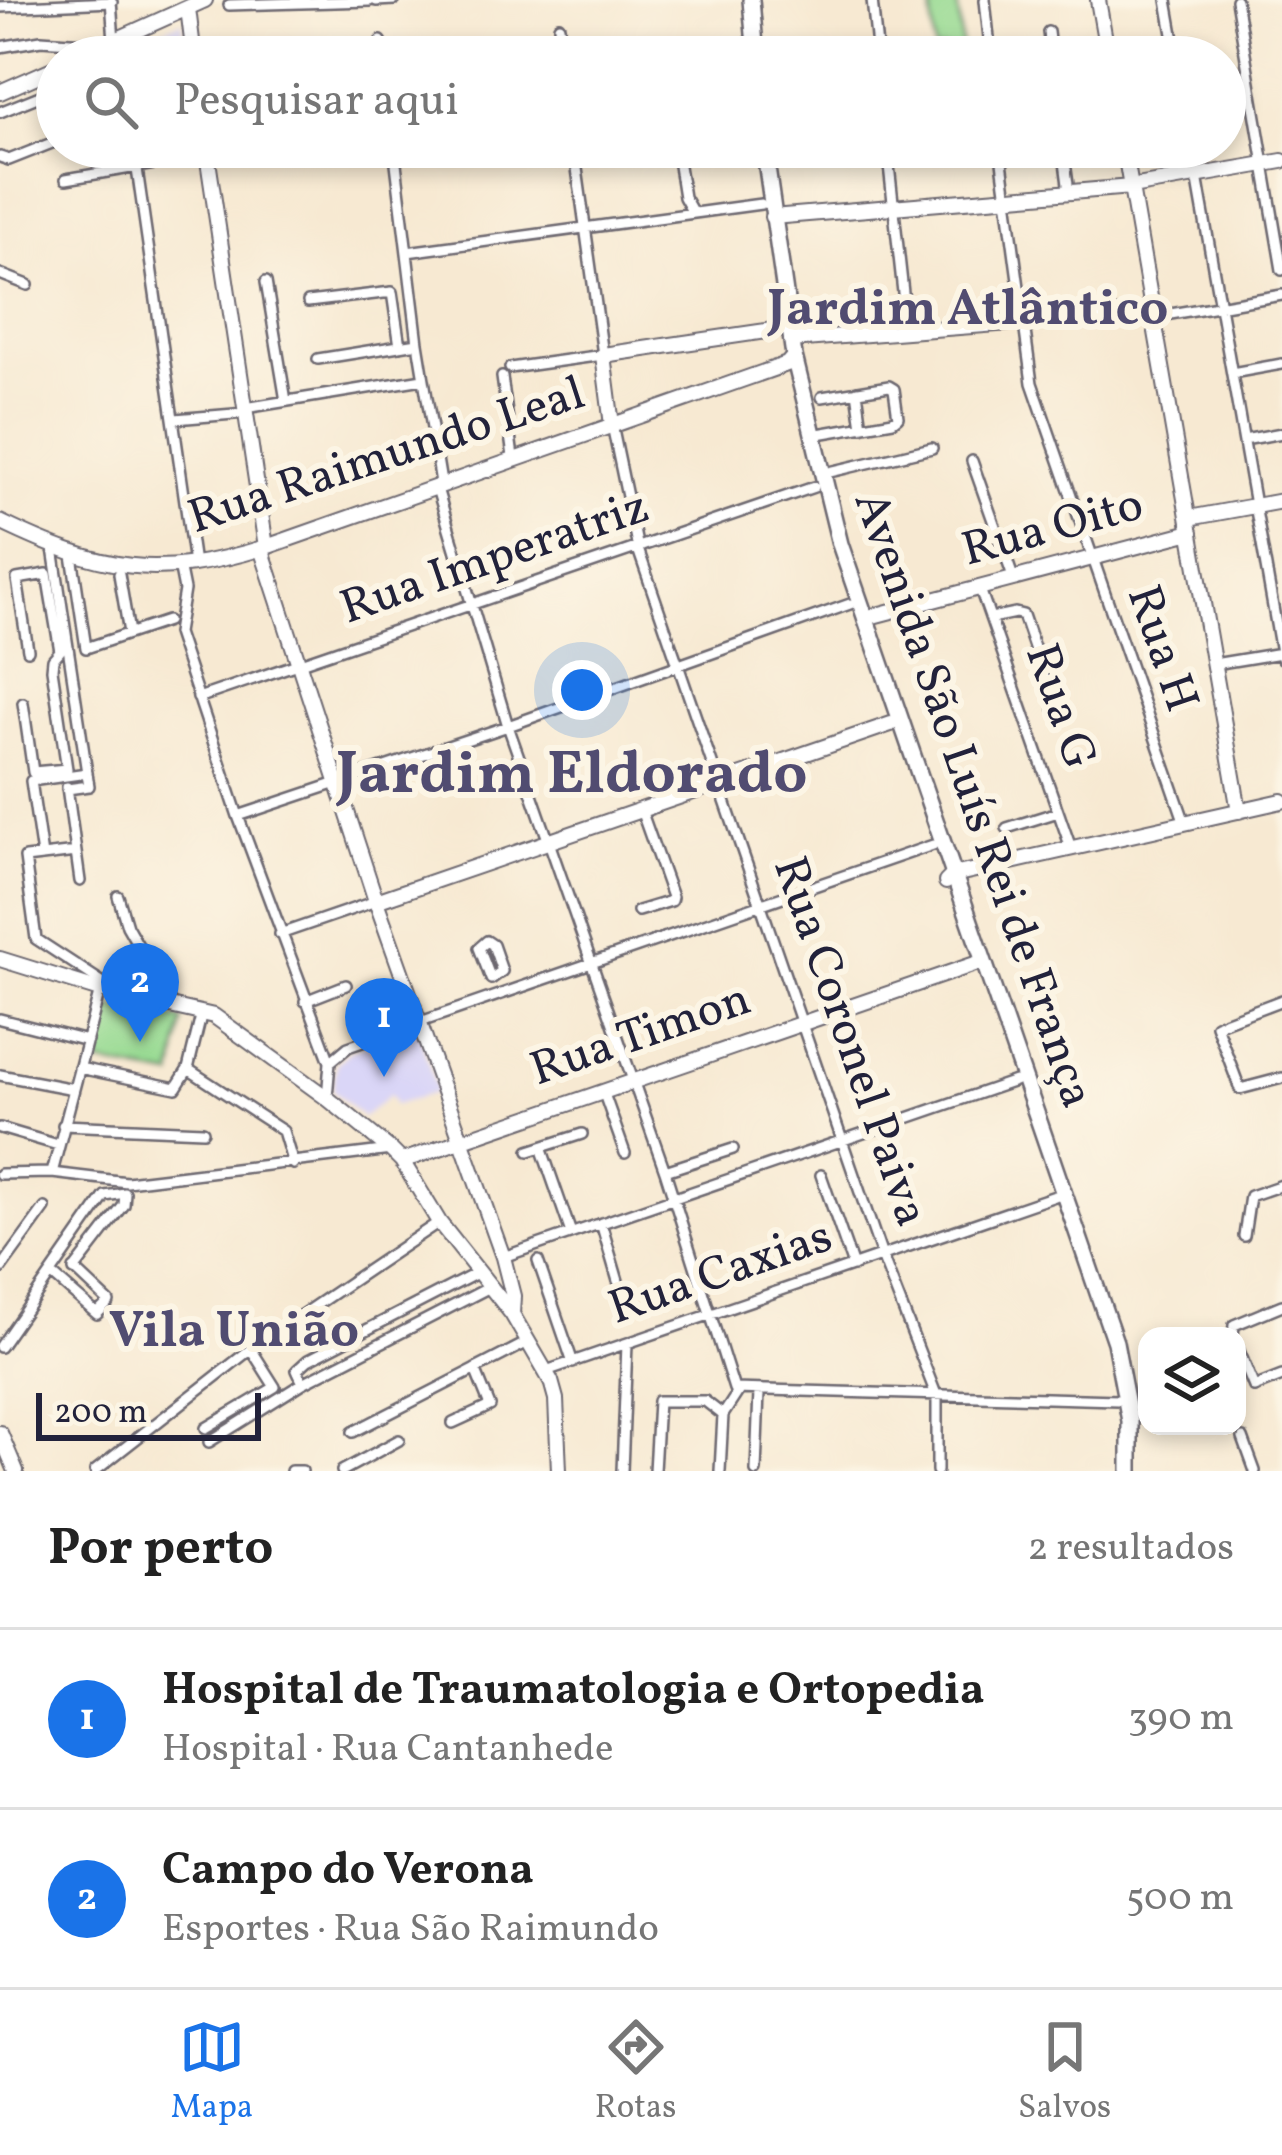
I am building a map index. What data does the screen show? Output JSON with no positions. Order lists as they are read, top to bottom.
{
  "streets": {
    "main road": ["Avenida São Luís Rei de França"],
    "street": [
      "Rua Raimundo Leal",
      "Rua Oito",
      "Rua Imperatriz",
      "Rua H",
      "Rua G",
      "Rua Timon",
      "Rua Coronel Paiva",
      "Rua Caxias"
    ]
  },
  "crossings": [
    ["Rua Raimundo Leal", "Avenida São Luís Rei de França"],
    ["Rua Raimundo Leal", "Rua Coronel Paiva"],
    ["Rua Oito", "Rua H"],
    ["Rua Oito", "Rua G"],
    ["Rua Oito", "Avenida São Luís Rei de França"],
    ["Rua Imperatriz", "Avenida São Luís Rei de França"],
    ["Rua Imperatriz", "Rua Coronel Paiva"],
    ["Avenida São Luís Rei de França", "Rua Timon"],
    ["Avenida São Luís Rei de França", "Rua Caxias"],
    ["Rua Timon", "Rua Coronel Paiva"],
    ["Rua Coronel Paiva", "Rua Caxias"]
  ],
  "districts": ["Jardim Atlântico", "Jardim Eldorado", "Vila União"],
  "scale_bar": "200 m",
  "page": {
    "search": "Pesquisar aqui",
    "pins": ["2", "1"],
    "scale": "200 m",
    "heading": ["Por perto", "2 resultados"],
    "list": [
      {
        "mark": "1",
        "name": "Hospital de Traumatologia e Ortopedia",
        "note": "Hospital · Rua Cantanhede",
        "value": "390 m"
      },
      {
        "mark": "2",
        "name": "Campo do Verona",
        "note": "Esportes · Rua São Raimundo",
        "value": "500 m"
      }
    ],
    "nav": ["Mapa", "Rotas", "Salvos"]
  }
}
